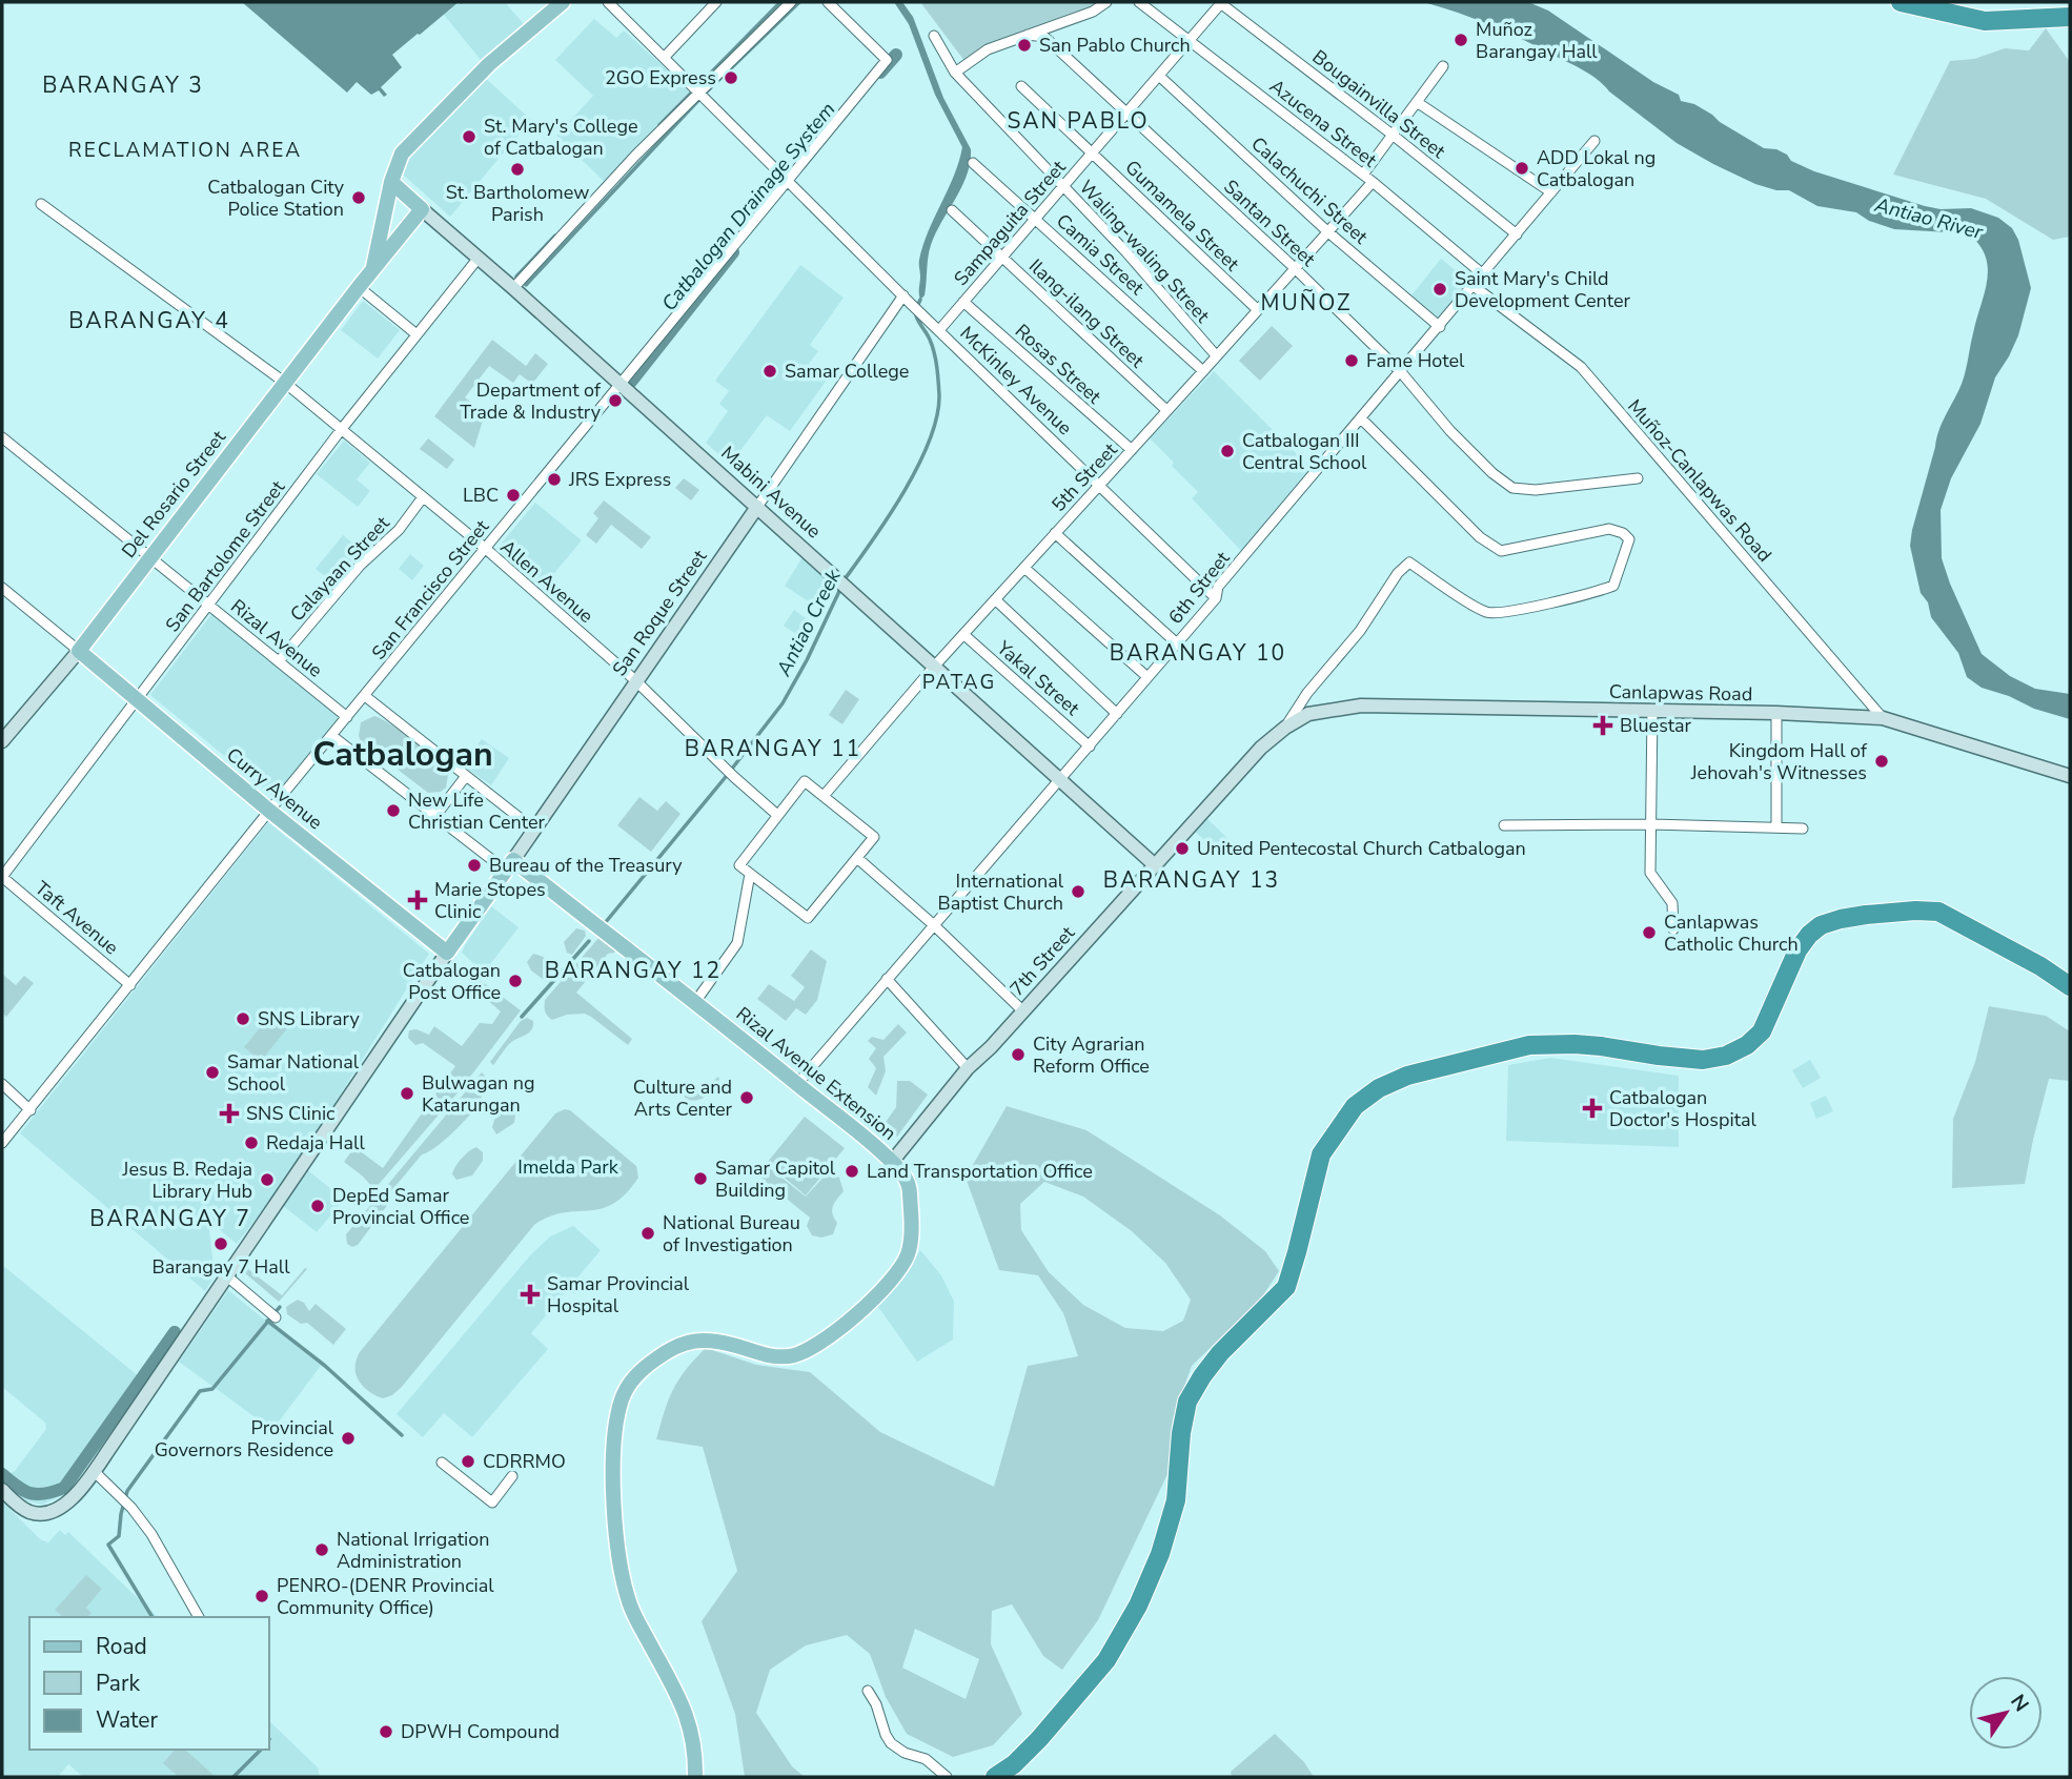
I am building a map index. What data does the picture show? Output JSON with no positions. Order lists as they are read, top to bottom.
{
  "streets": {
    "main road": [
      "Mabini Avenue",
      "Del Rosario Street",
      "San Roque Street",
      "Curry Avenue",
      "Rizal Avenue Extension"
    ],
    "street": [
      "Bougainvilla Street",
      "Azucena Street",
      "Calachuchi Street",
      "Gumamela Street",
      "Sampaguita Street",
      "Santan Street",
      "Waling-waling Street",
      "Camia Street",
      "Ilang-ilang Street",
      "Rosas Street",
      "McKinley Avenue",
      "5th Street",
      "Muñoz-Canlapwas Road",
      "San Bartolome Street",
      "Calayaan Street",
      "Allen Avenue",
      "6th Street",
      "San Francisco Street",
      "Rizal Avenue",
      "Yakal Street",
      "Canlapwas Road",
      "Taft Avenue",
      "7th Street"
    ]
  },
  "crossings": [
    ["Bougainvilla Street", "Sampaguita Street"],
    ["Bougainvilla Street", "6th Street"],
    ["Azucena Street", "Sampaguita Street"],
    ["Azucena Street", "5th Street"],
    ["Azucena Street", "6th Street"],
    ["Calachuchi Street", "Sampaguita Street"],
    ["Calachuchi Street", "5th Street"],
    ["Calachuchi Street", "6th Street"],
    ["Gumamela Street", "Sampaguita Street"],
    ["Gumamela Street", "5th Street"],
    ["Sampaguita Street", "Santan Street"],
    ["Sampaguita Street", "Waling-waling Street"],
    ["Sampaguita Street", "Camia Street"],
    ["Sampaguita Street", "Ilang-ilang Street"],
    ["Sampaguita Street", "Rosas Street"],
    ["Sampaguita Street", "McKinley Avenue"],
    ["Santan Street", "5th Street"],
    ["Santan Street", "6th Street"],
    ["Waling-waling Street", "5th Street"],
    ["Camia Street", "5th Street"],
    ["Ilang-ilang Street", "5th Street"],
    ["Rosas Street", "5th Street"],
    ["McKinley Avenue", "5th Street"],
    ["McKinley Avenue", "6th Street"],
    ["McKinley Avenue", "San Roque Street"],
    ["5th Street", "Mabini Avenue"],
    ["5th Street", "Yakal Street"],
    ["Muñoz-Canlapwas Road", "6th Street"],
    ["Muñoz-Canlapwas Road", "Canlapwas Road"],
    ["Mabini Avenue", "Del Rosario Street"],
    ["Mabini Avenue", "San Bartolome Street"],
    ["Mabini Avenue", "6th Street"],
    ["Mabini Avenue", "San Francisco Street"],
    ["Mabini Avenue", "San Roque Street"],
    ["Mabini Avenue", "7th Street"],
    ["Del Rosario Street", "Allen Avenue"],
    ["Del Rosario Street", "Rizal Avenue"],
    ["Del Rosario Street", "Curry Avenue"],
    ["San Bartolome Street", "Allen Avenue"],
    ["San Bartolome Street", "Rizal Avenue"],
    ["San Bartolome Street", "Curry Avenue"],
    ["San Bartolome Street", "Taft Avenue"],
    ["Calayaan Street", "Allen Avenue"],
    ["Calayaan Street", "Rizal Avenue"],
    ["Allen Avenue", "San Francisco Street"],
    ["Allen Avenue", "San Roque Street"],
    ["6th Street", "Yakal Street"],
    ["6th Street", "Rizal Avenue Extension"],
    ["San Francisco Street", "Rizal Avenue"],
    ["San Francisco Street", "Curry Avenue"],
    ["San Francisco Street", "Taft Avenue"],
    ["San Roque Street", "Curry Avenue"],
    ["San Roque Street", "Rizal Avenue Extension"],
    ["Canlapwas Road", "7th Street"],
    ["7th Street", "Rizal Avenue Extension"]
  ],
  "districts": [
    "BARANGAY 3",
    "SAN PABLO",
    "RECLAMATION AREA",
    "MUÑOZ",
    "BARANGAY 4",
    "BARANGAY 10",
    "PATAG",
    "BARANGAY 11",
    "Catbalogan",
    "BARANGAY 13",
    "BARANGAY 12",
    "BARANGAY 7"
  ],
  "water": ["Catbalogan Drainage System", "Antiao River", "Antiao Creek"],
  "parks": ["Imelda Park"],
  "places": {
    "other": [
      "Muñoz Barangay Hall",
      "San Pablo Church",
      "2GO Express",
      "St. Mary's College of Catbalogan",
      "ADD Lokal ng Catbalogan",
      "St. Bartholomew Parish",
      "Catbalogan City Police Station",
      "Saint Mary's Child Development Center",
      "Fame Hotel",
      "Samar College",
      "Department of Trade & Industry",
      "Catbalogan III Central School",
      "JRS Express",
      "LBC",
      "Kingdom Hall of Jehovah's Witnesses",
      "New Life Christian Center",
      "United Pentecostal Church Catbalogan",
      "Bureau of the Treasury",
      "International Baptist Church",
      "Canlapwas Catholic Church",
      "Catbalogan Post Office",
      "SNS Library",
      "City Agrarian Reform Office",
      "Samar National School",
      "Bulwagan ng Katarungan",
      "Culture and Arts Center",
      "Redaja Hall",
      "Land Transportation Office",
      "Samar Capitol Building",
      "Jesus B. Redaja Library Hub",
      "DepEd Samar Provincial Office",
      "National Bureau of Investigation",
      "Barangay 7 Hall",
      "Provincial Governors Residence",
      "CDRRMO",
      "National Irrigation Administration",
      "PENRO-(DENR Provincial Community Office)",
      "DPWH Compound"
    ],
    "health": [
      "Bluestar",
      "Marie Stopes Clinic",
      "Catbalogan Doctor's Hospital",
      "SNS Clinic",
      "Samar Provincial Hospital"
    ]
  },
  "legend": ["Road", "Park", "Water"],
  "north": "top right"
}
